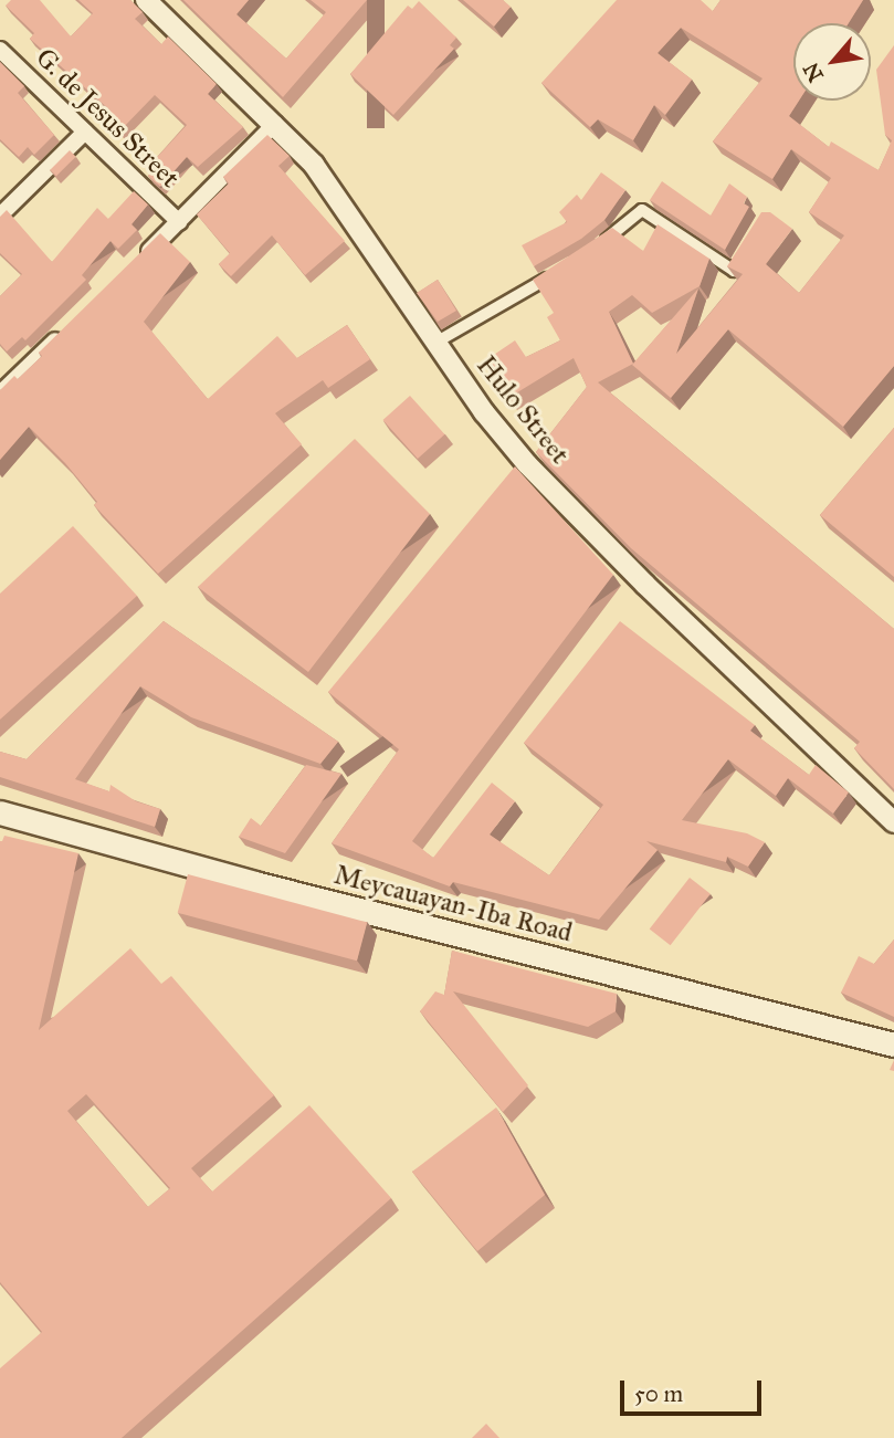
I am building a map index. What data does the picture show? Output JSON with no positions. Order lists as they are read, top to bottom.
{
  "streets": {
    "main road": ["Meycauayan-Iba Road"],
    "street": ["G. de Jesus Street", "Hulo Street"]
  },
  "scale_bar": "50 m",
  "north": "bottom left"
}
